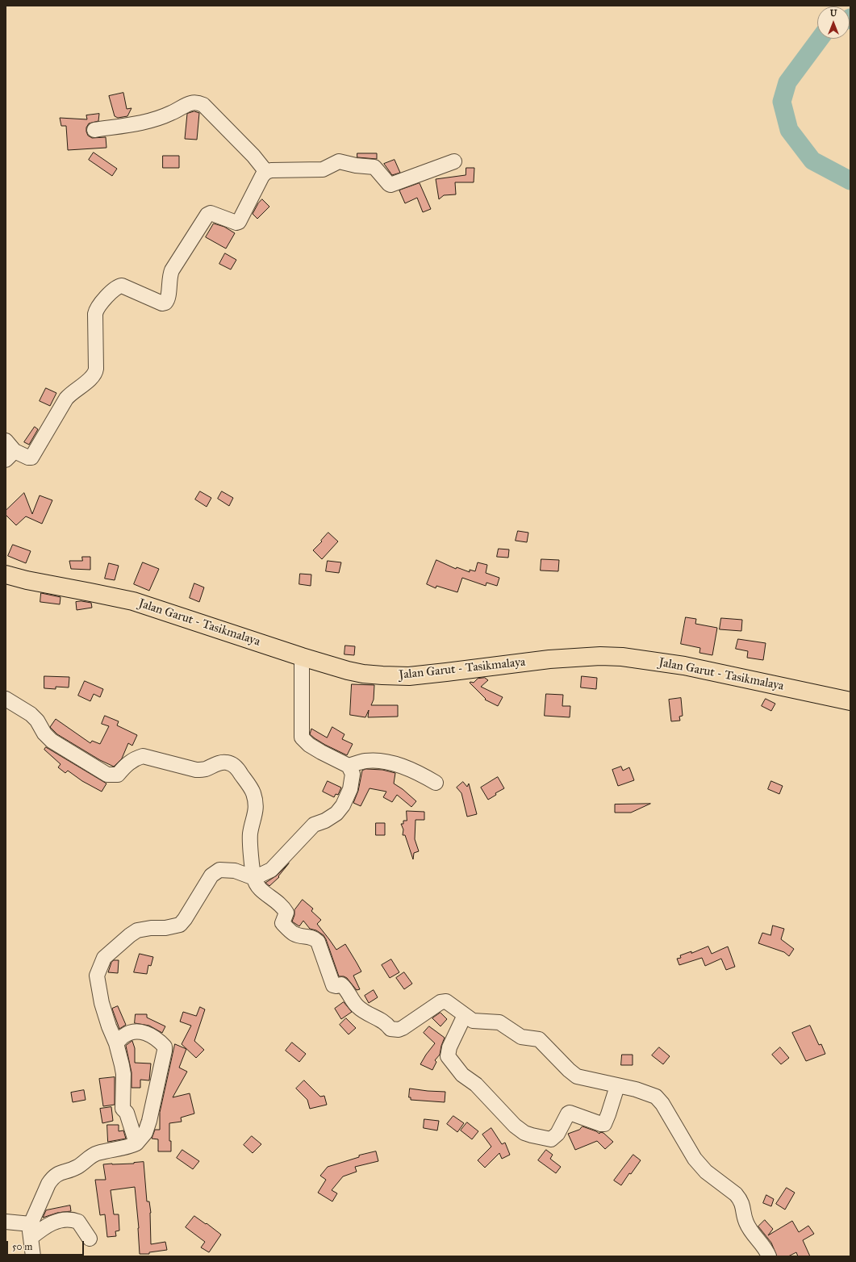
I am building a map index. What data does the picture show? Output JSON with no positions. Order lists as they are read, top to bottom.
{
  "streets": {
    "main road": ["Jalan Garut - Tasikmalaya"]
  },
  "scale_bar": "50 m",
  "north": "top"
}
